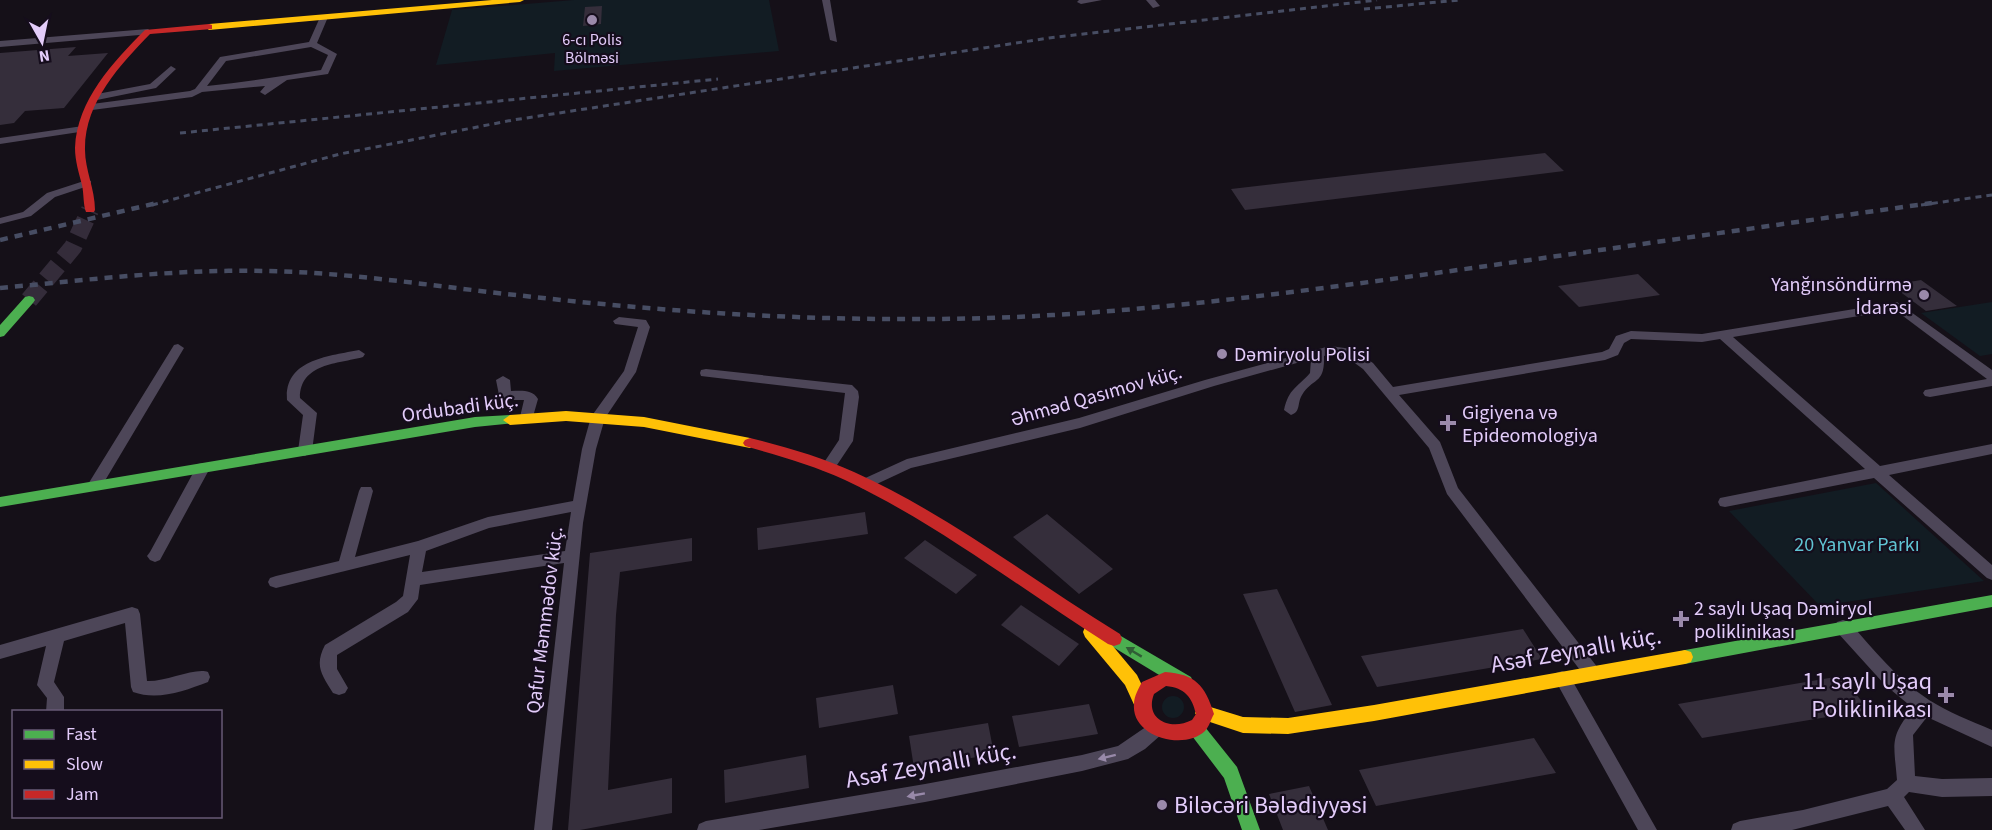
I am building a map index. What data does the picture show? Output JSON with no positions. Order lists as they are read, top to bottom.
{
  "streets": {
    "main road": ["Ordubadi küç.", "Asəf Zeynallı küç."],
    "street": ["Əhməd Qasımov küç.", "Qafur Məmmədov küç."]
  },
  "crossings": [
    ["Əhməd Qasımov küç.", "Ordubadi küç."],
    ["Ordubadi küç.", "Qafur Məmmədov küç."]
  ],
  "one_way": ["Asəf Zeynallı küç."],
  "parks": ["20 Yanvar Parkı"],
  "places": {
    "other": [
      "6-cı Polis Bölməsi",
      "Yanğınsöndürmə İdarəsi",
      "Dəmiryolu Polisi",
      "Biləcəri Bələdiyyəsi"
    ],
    "health": ["Gigiyena və Epideomologiya", "2 saylı Uşaq Dəmiryol poliklinikası", "11 saylı Uşaq Poliklinikası"]
  },
  "legend": ["Fast", "Slow", "Jam"],
  "north": "bottom"
}
